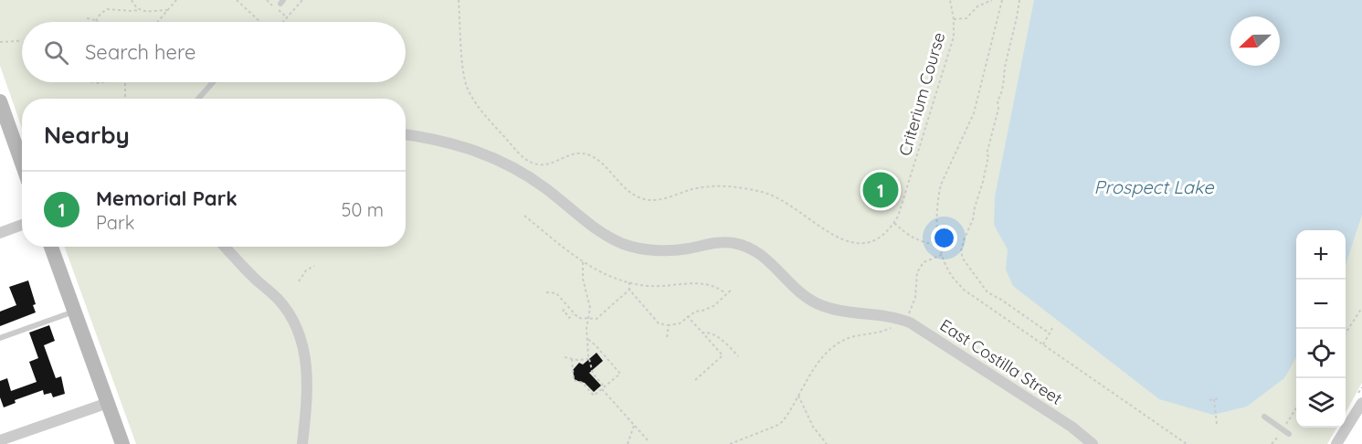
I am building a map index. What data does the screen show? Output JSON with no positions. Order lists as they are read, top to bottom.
{
  "streets": {
    "street": ["East Costilla Street"],
    "path": ["Criterium Course"]
  },
  "water": ["Prospect Lake"],
  "north": "left",
  "page": {
    "search": "Search here",
    "heading": "Nearby",
    "pins": "1",
    "list": [
      {
        "mark": "1",
        "name": "Memorial Park",
        "note": "Park",
        "value": "50 m"
      }
    ],
    "map_buttons": ["+", "−"]
  }
}
